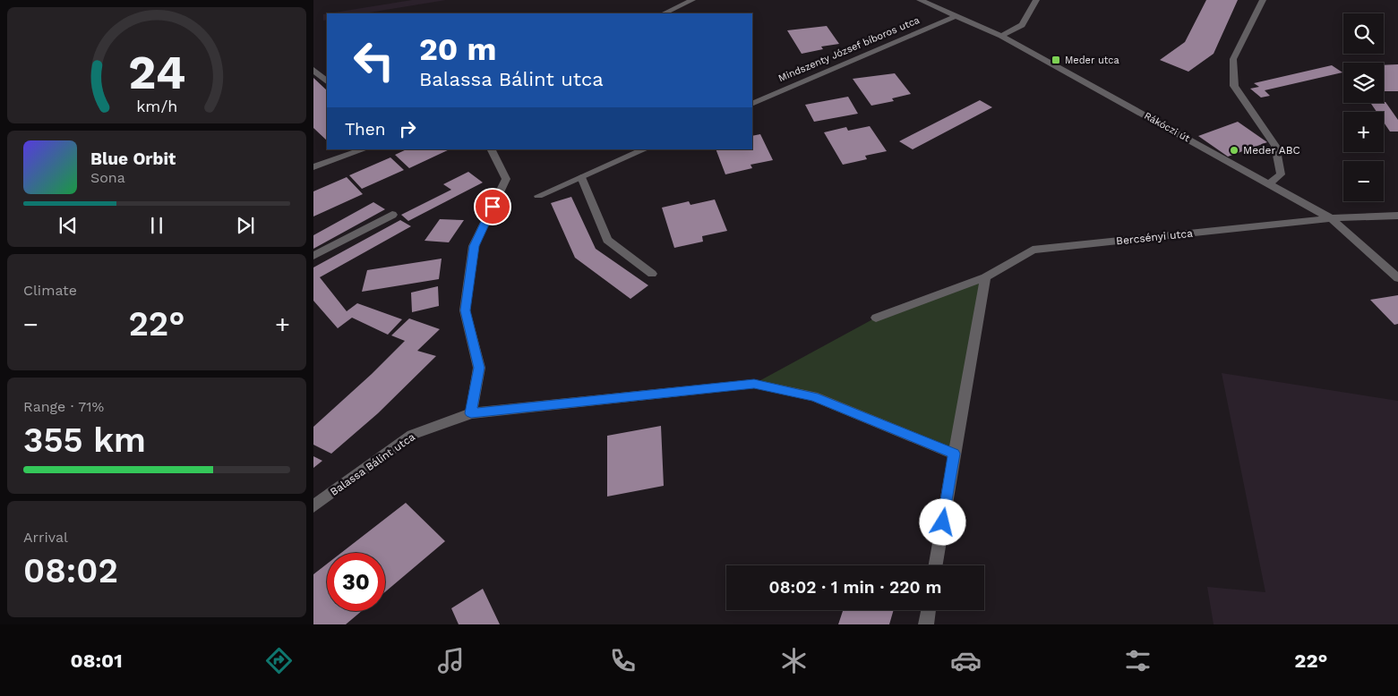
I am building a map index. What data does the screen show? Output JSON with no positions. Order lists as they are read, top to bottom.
{
  "streets": {
    "street": [
      "Mindszenty József bíboros utca",
      "Rákóczi út",
      "Bercsényi utca",
      "Balassa Bálint utca"
    ]
  },
  "crossings": [
    ["Mindszenty József bíboros utca", "Rákóczi út"],
    ["Rákóczi út", "Bercsényi utca"]
  ],
  "places": {
    "transit": ["Meder utca"],
    "other": ["Meder ABC"]
  },
  "page": {
    "map_buttons": ["+", "−"],
    "turn": ["20 m", "Balassa Bálint utca"],
    "then": "Then",
    "song": ["Blue Orbit", "Sona"],
    "tile": [
      "Climate",
      ["Range · 71%", "355 km"],
      ["Arrival", "08:02"]
    ],
    "heat": ["−", "22°", "+"],
    "limit": "30",
    "trip": "08:02 · 1 min · 220 m",
    "tabs": ["08:01", "22°"],
    "gauge": ["24", "km/h"]
  }
}
